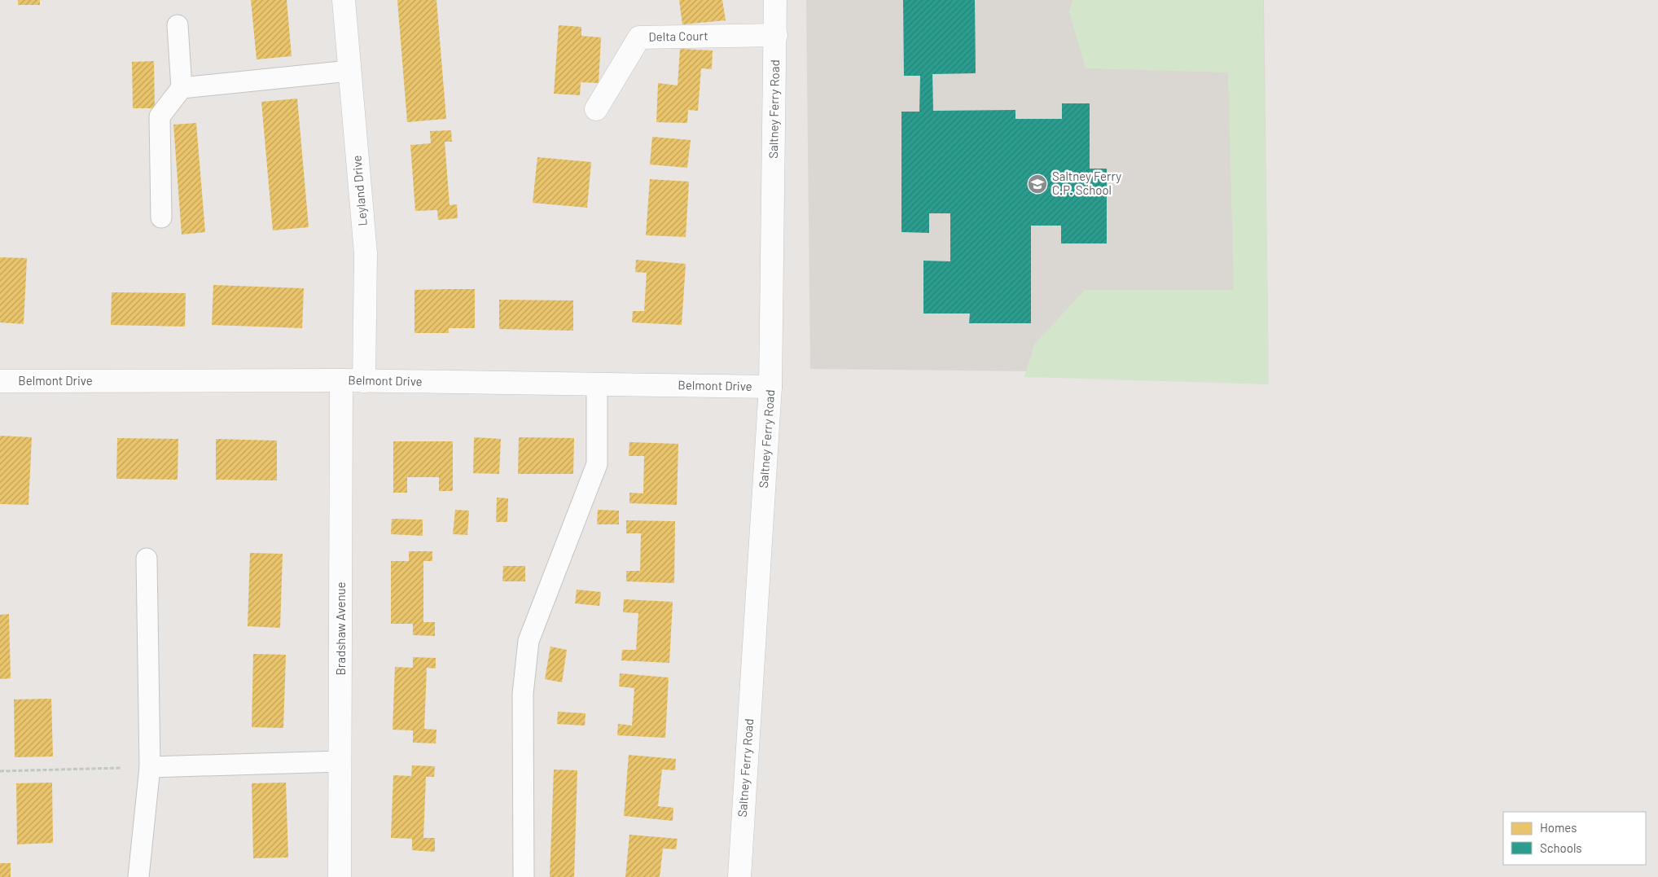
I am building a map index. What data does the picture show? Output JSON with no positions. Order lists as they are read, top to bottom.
{
  "streets": {
    "street": [
      "Delta Court",
      "Saltney Ferry Road",
      "Leyland Drive",
      "Belmont Drive",
      "Bradshaw Avenue"
    ]
  },
  "crossings": [
    ["Delta Court", "Saltney Ferry Road"],
    ["Saltney Ferry Road", "Belmont Drive"],
    ["Leyland Drive", "Belmont Drive"],
    ["Belmont Drive", "Bradshaw Avenue"]
  ],
  "places": {
    "school or university": ["Saltney Ferry C.P. School"]
  },
  "legend": ["Homes", "Schools"]
}
